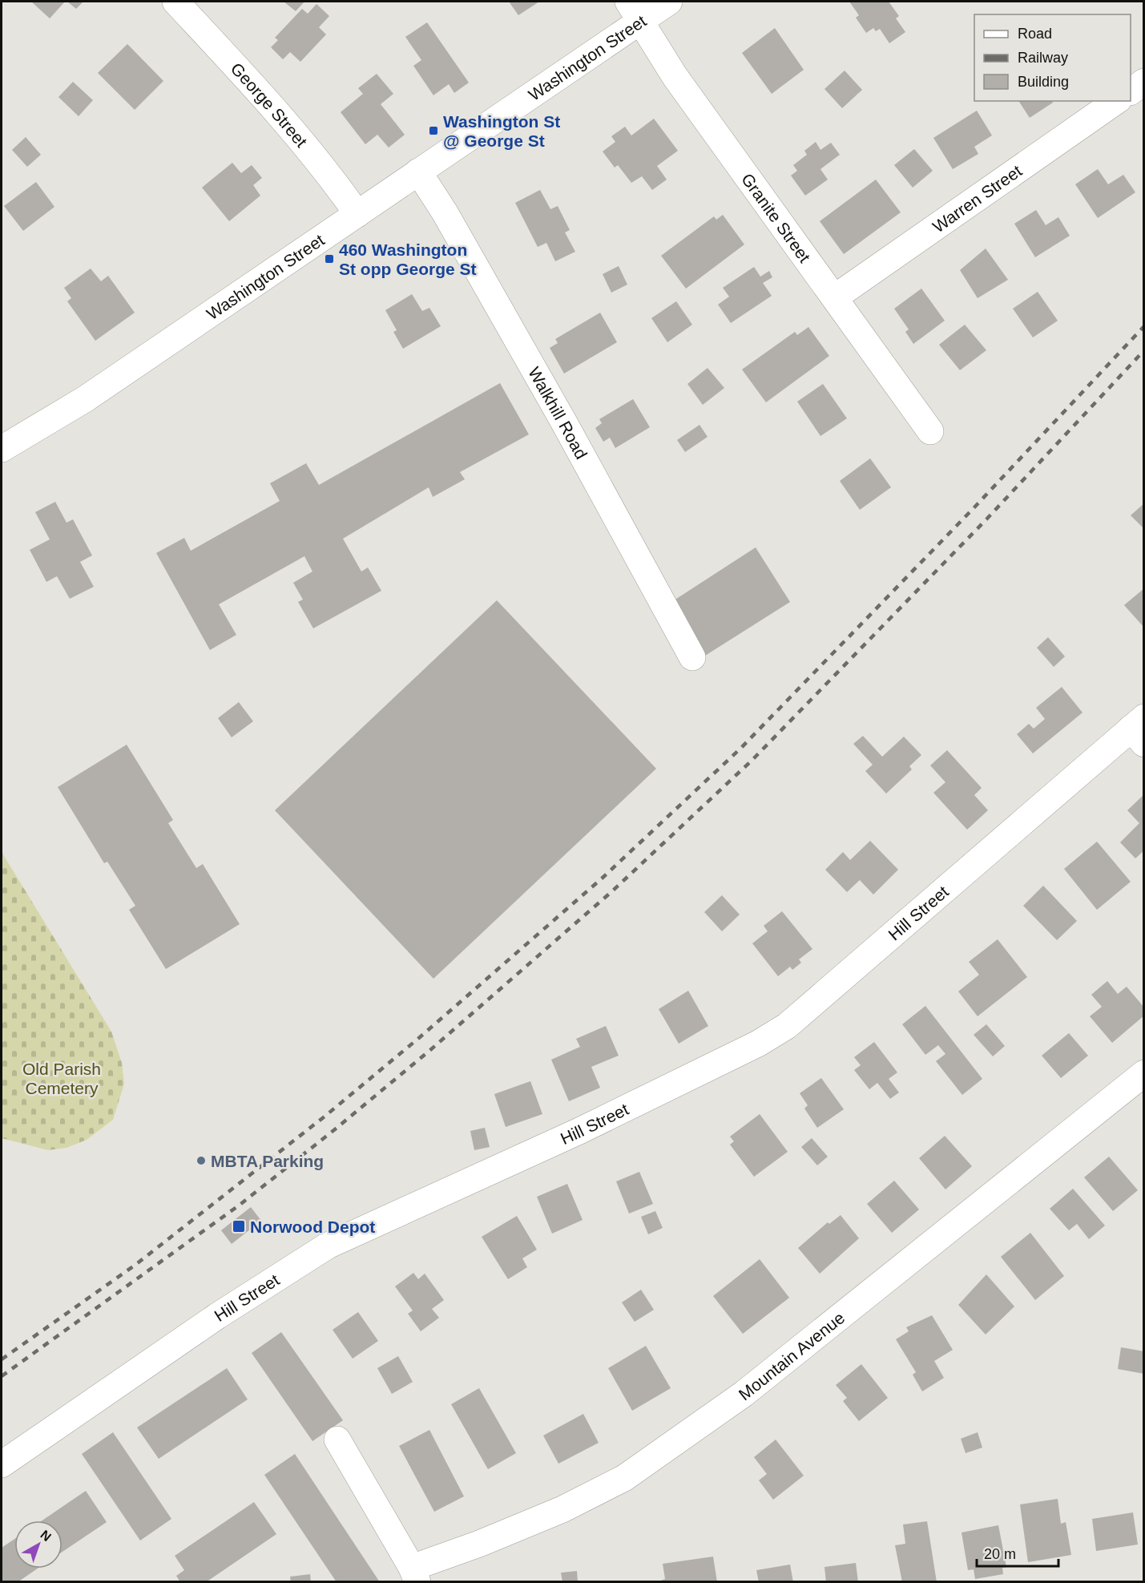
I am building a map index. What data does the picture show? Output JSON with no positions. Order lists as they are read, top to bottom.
{
  "streets": {
    "street": [
      "Washington Street",
      "George Street",
      "Warren Street",
      "Granite Street",
      "Walkhill Road",
      "Hill Street",
      "Mountain Avenue"
    ]
  },
  "crossings": [
    ["Washington Street", "George Street"],
    ["Washington Street", "Granite Street"],
    ["Washington Street", "Walkhill Road"],
    ["Warren Street", "Granite Street"]
  ],
  "parks": ["Old Parish Cemetery"],
  "places": {
    "transit": ["Washington St @ George St", "460 Washington St opp George St", "Norwood Depot"],
    "other": ["MBTA Parking"]
  },
  "legend": ["Road", "Railway", "Building"],
  "scale_bar": "20 m",
  "north": "top right"
}
